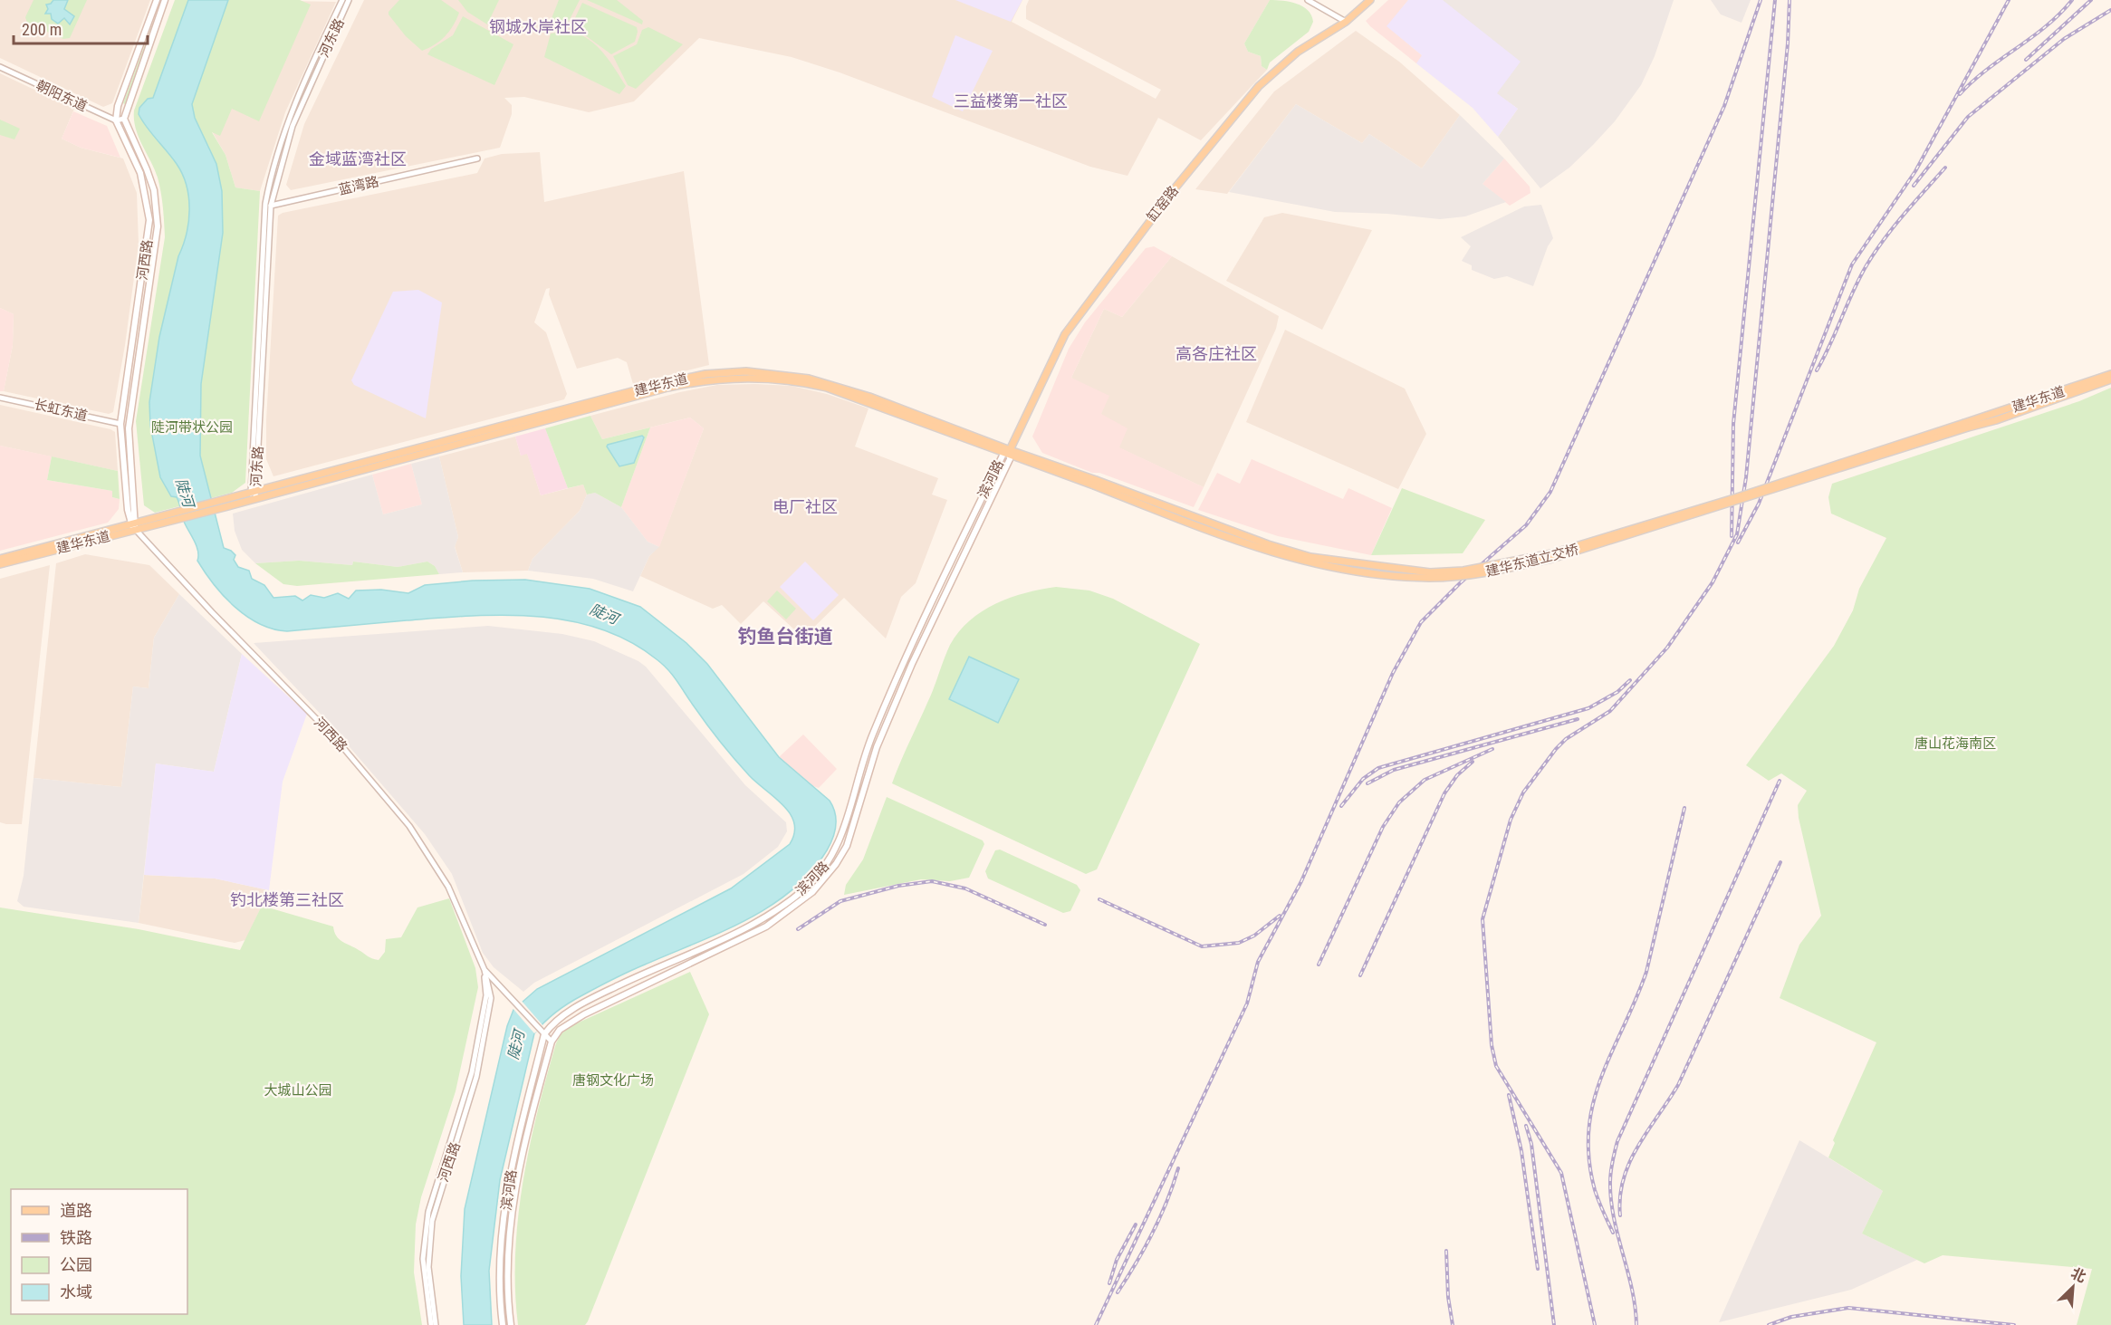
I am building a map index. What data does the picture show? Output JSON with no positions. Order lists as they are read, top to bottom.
{
  "streets": {
    "main road": [
      "缸窑路",
      "河西路",
      "建华东道",
      "滨河路",
      "建华东道立交桥"
    ],
    "street": [
      "河东路",
      "朝阳东道",
      "蓝湾路",
      "长虹东道"
    ]
  },
  "crossings": [
    ["河东路", "蓝湾路"],
    ["河东路", "建华东道"],
    ["朝阳东道", "河西路"],
    ["缸窑路", "建华东道"],
    ["缸窑路", "滨河路"],
    ["河西路", "建华东道"],
    ["河西路", "长虹东道"],
    ["建华东道", "滨河路"],
    ["建华东道", "建华东道立交桥"]
  ],
  "districts": [
    "钢城水岸社区",
    "三益楼第一社区",
    "金域蓝湾社区",
    "高各庄社区",
    "电厂社区",
    "钓鱼台街道",
    "钓北楼第三社区"
  ],
  "water": ["陡河"],
  "parks": [
    "陡河带状公园",
    "唐山花海南区",
    "唐钢文化广场",
    "大城山公园"
  ],
  "legend": [
    "道路",
    "铁路",
    "公园",
    "水域"
  ],
  "scale_bar": "200 m",
  "north": "top right"
}
